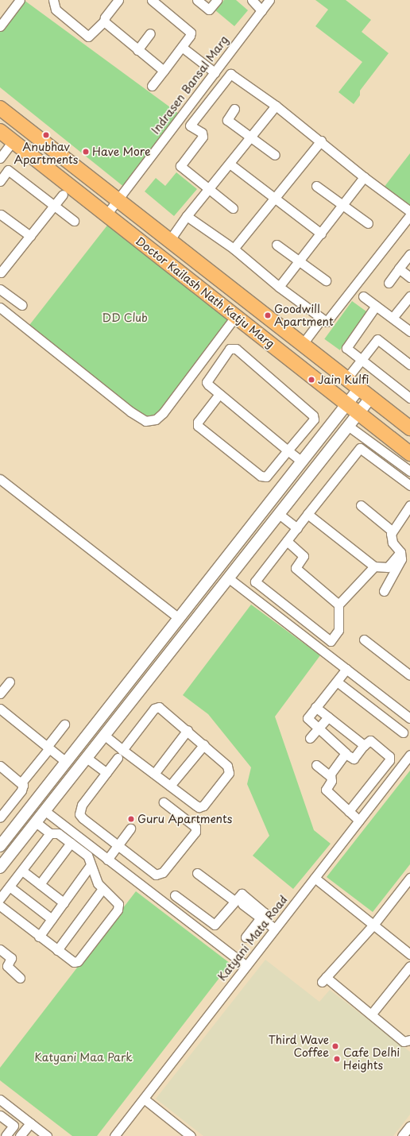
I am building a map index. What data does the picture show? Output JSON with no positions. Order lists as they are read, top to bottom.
{
  "streets": {
    "main road": ["Doctor Kailash Nath Katju Marg"],
    "street": ["Indrasen Bansal Marg", "Katyani Mata Road"]
  },
  "crossings": [
    ["Indrasen Bansal Marg", "Doctor Kailash Nath Katju Marg"]
  ],
  "parks": ["DD Club", "Katyani Maa Park"],
  "places": [
    "Anubhav Apartments",
    "Have More",
    "Goodwill Apartment",
    "Jain Kulfi",
    "Guru Apartments",
    "Third Wave Coffee",
    "Cafe Delhi Heights"
  ]
}
